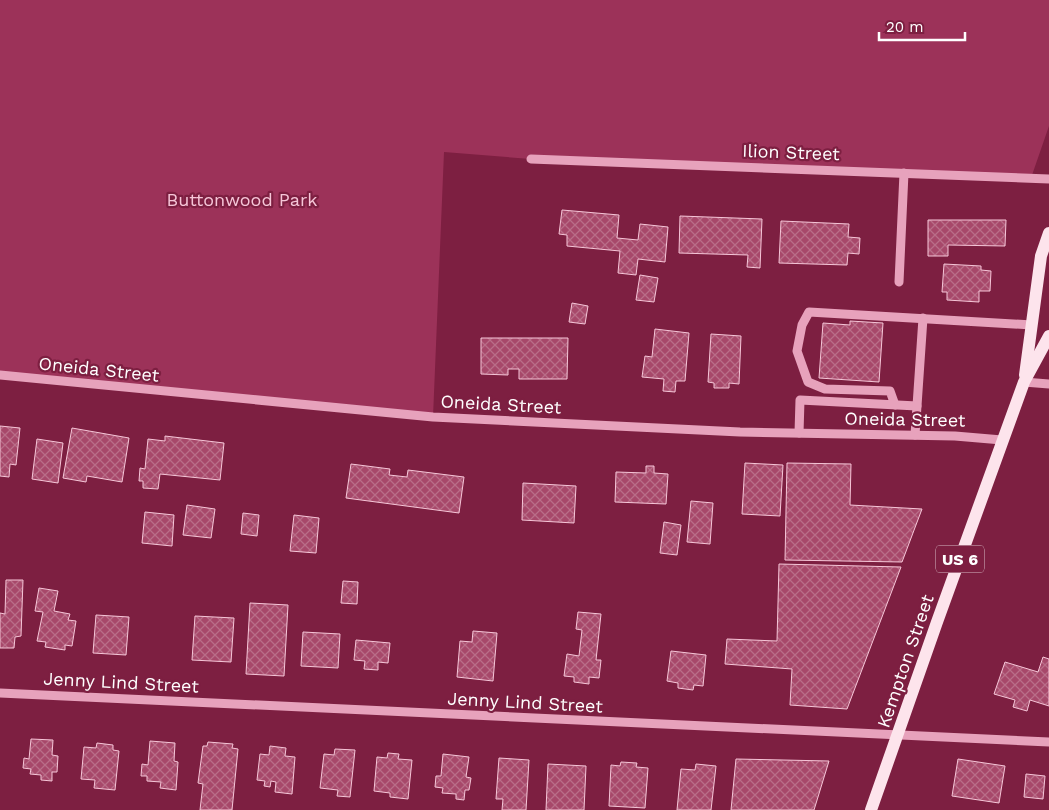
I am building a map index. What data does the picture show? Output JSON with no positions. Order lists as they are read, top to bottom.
{
  "streets": {
    "main road": ["US 6", "Kempton Street"],
    "street": ["Ilion Street", "Oneida Street", "Jenny Lind Street"]
  },
  "crossings": [
    ["Oneida Street", "Kempton Street"],
    ["Kempton Street", "Jenny Lind Street"]
  ],
  "parks": ["Buttonwood Park"],
  "scale_bar": "20 m"
}
